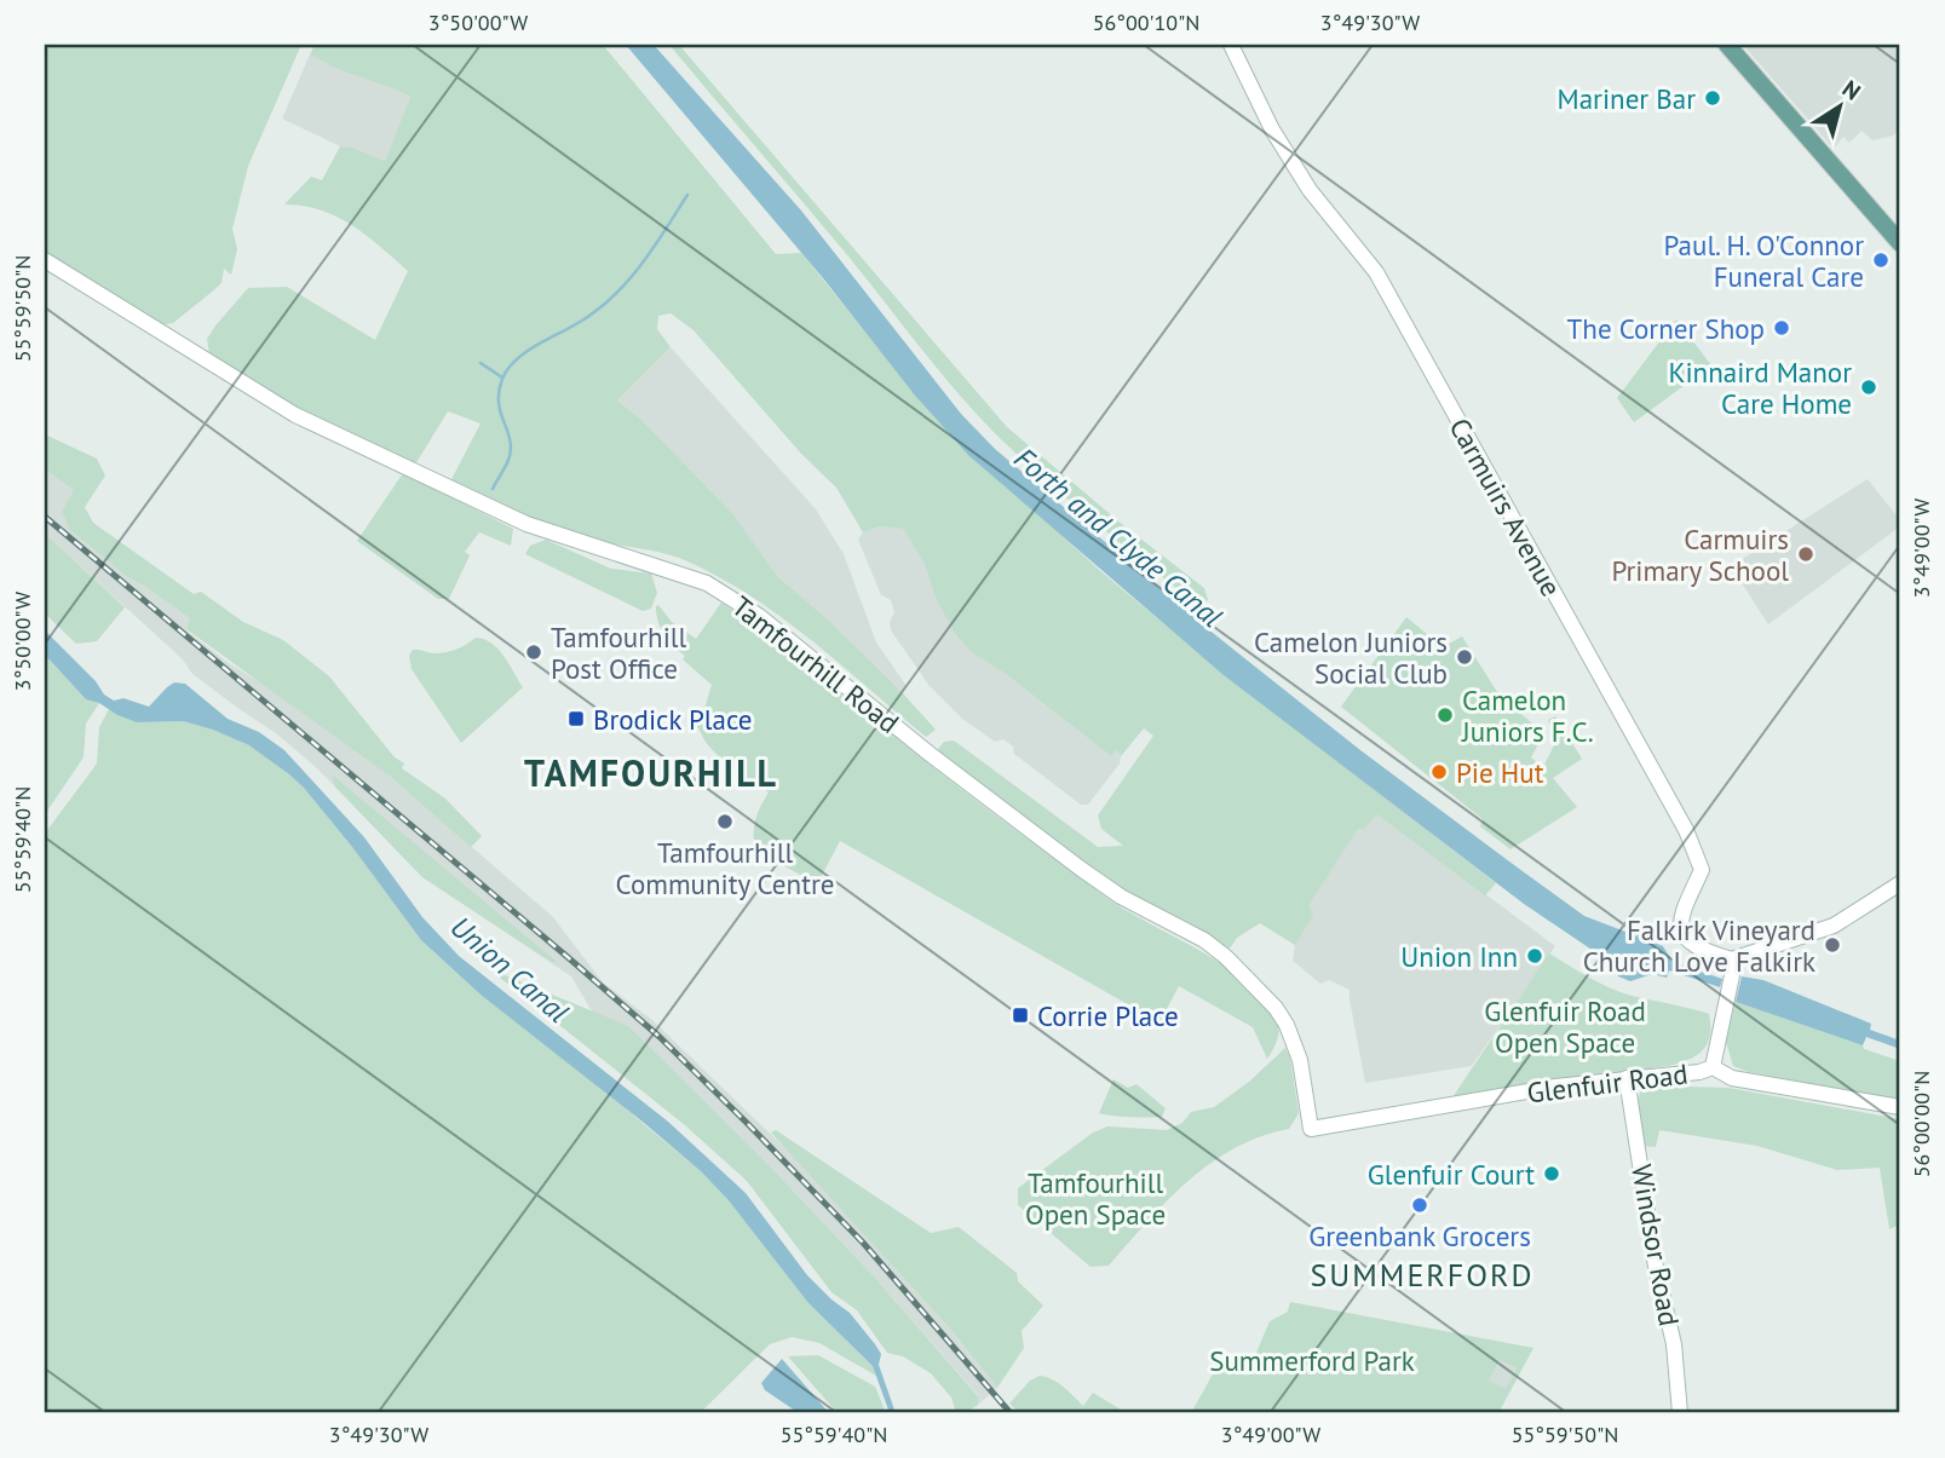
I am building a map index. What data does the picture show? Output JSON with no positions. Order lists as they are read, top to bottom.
{
  "streets": {
    "main road": [
      "Carmuirs Avenue",
      "Tamfourhill Road",
      "Glenfuir Road",
      "Windsor Road"
    ]
  },
  "crossings": [
    ["Tamfourhill Road", "Glenfuir Road"],
    ["Glenfuir Road", "Windsor Road"]
  ],
  "districts": ["TAMFOURHILL", "SUMMERFORD"],
  "water": ["Forth and Clyde Canal", "Union Canal"],
  "parks": ["Glenfuir Road Open Space", "Tamfourhill Open Space", "Summerford Park"],
  "places": {
    "other": [
      "Mariner Bar",
      "Paul. H. O'Connor Funeral Care",
      "The Corner Shop",
      "Kinnaird Manor Care Home",
      "Carmuirs Primary School",
      "Tamfourhill Post Office",
      "Camelon Juniors Social Club",
      "Camelon Juniors F.C.",
      "Pie Hut",
      "Tamfourhill Community Centre",
      "Falkirk Vineyard Church Love Falkirk",
      "Union Inn",
      "Glenfuir Court",
      "Greenbank Grocers"
    ],
    "transit": ["Brodick Place", "Corrie Place"]
  },
  "north": "top right",
  "coordinates": [
    "3°50'00\"W",
    "56°00'10\"N",
    "3°49'30\"W",
    "55°59'50\"N",
    "3°49'00\"W",
    "55°59'40\"N",
    "56°00'00\"N"
  ]
}
